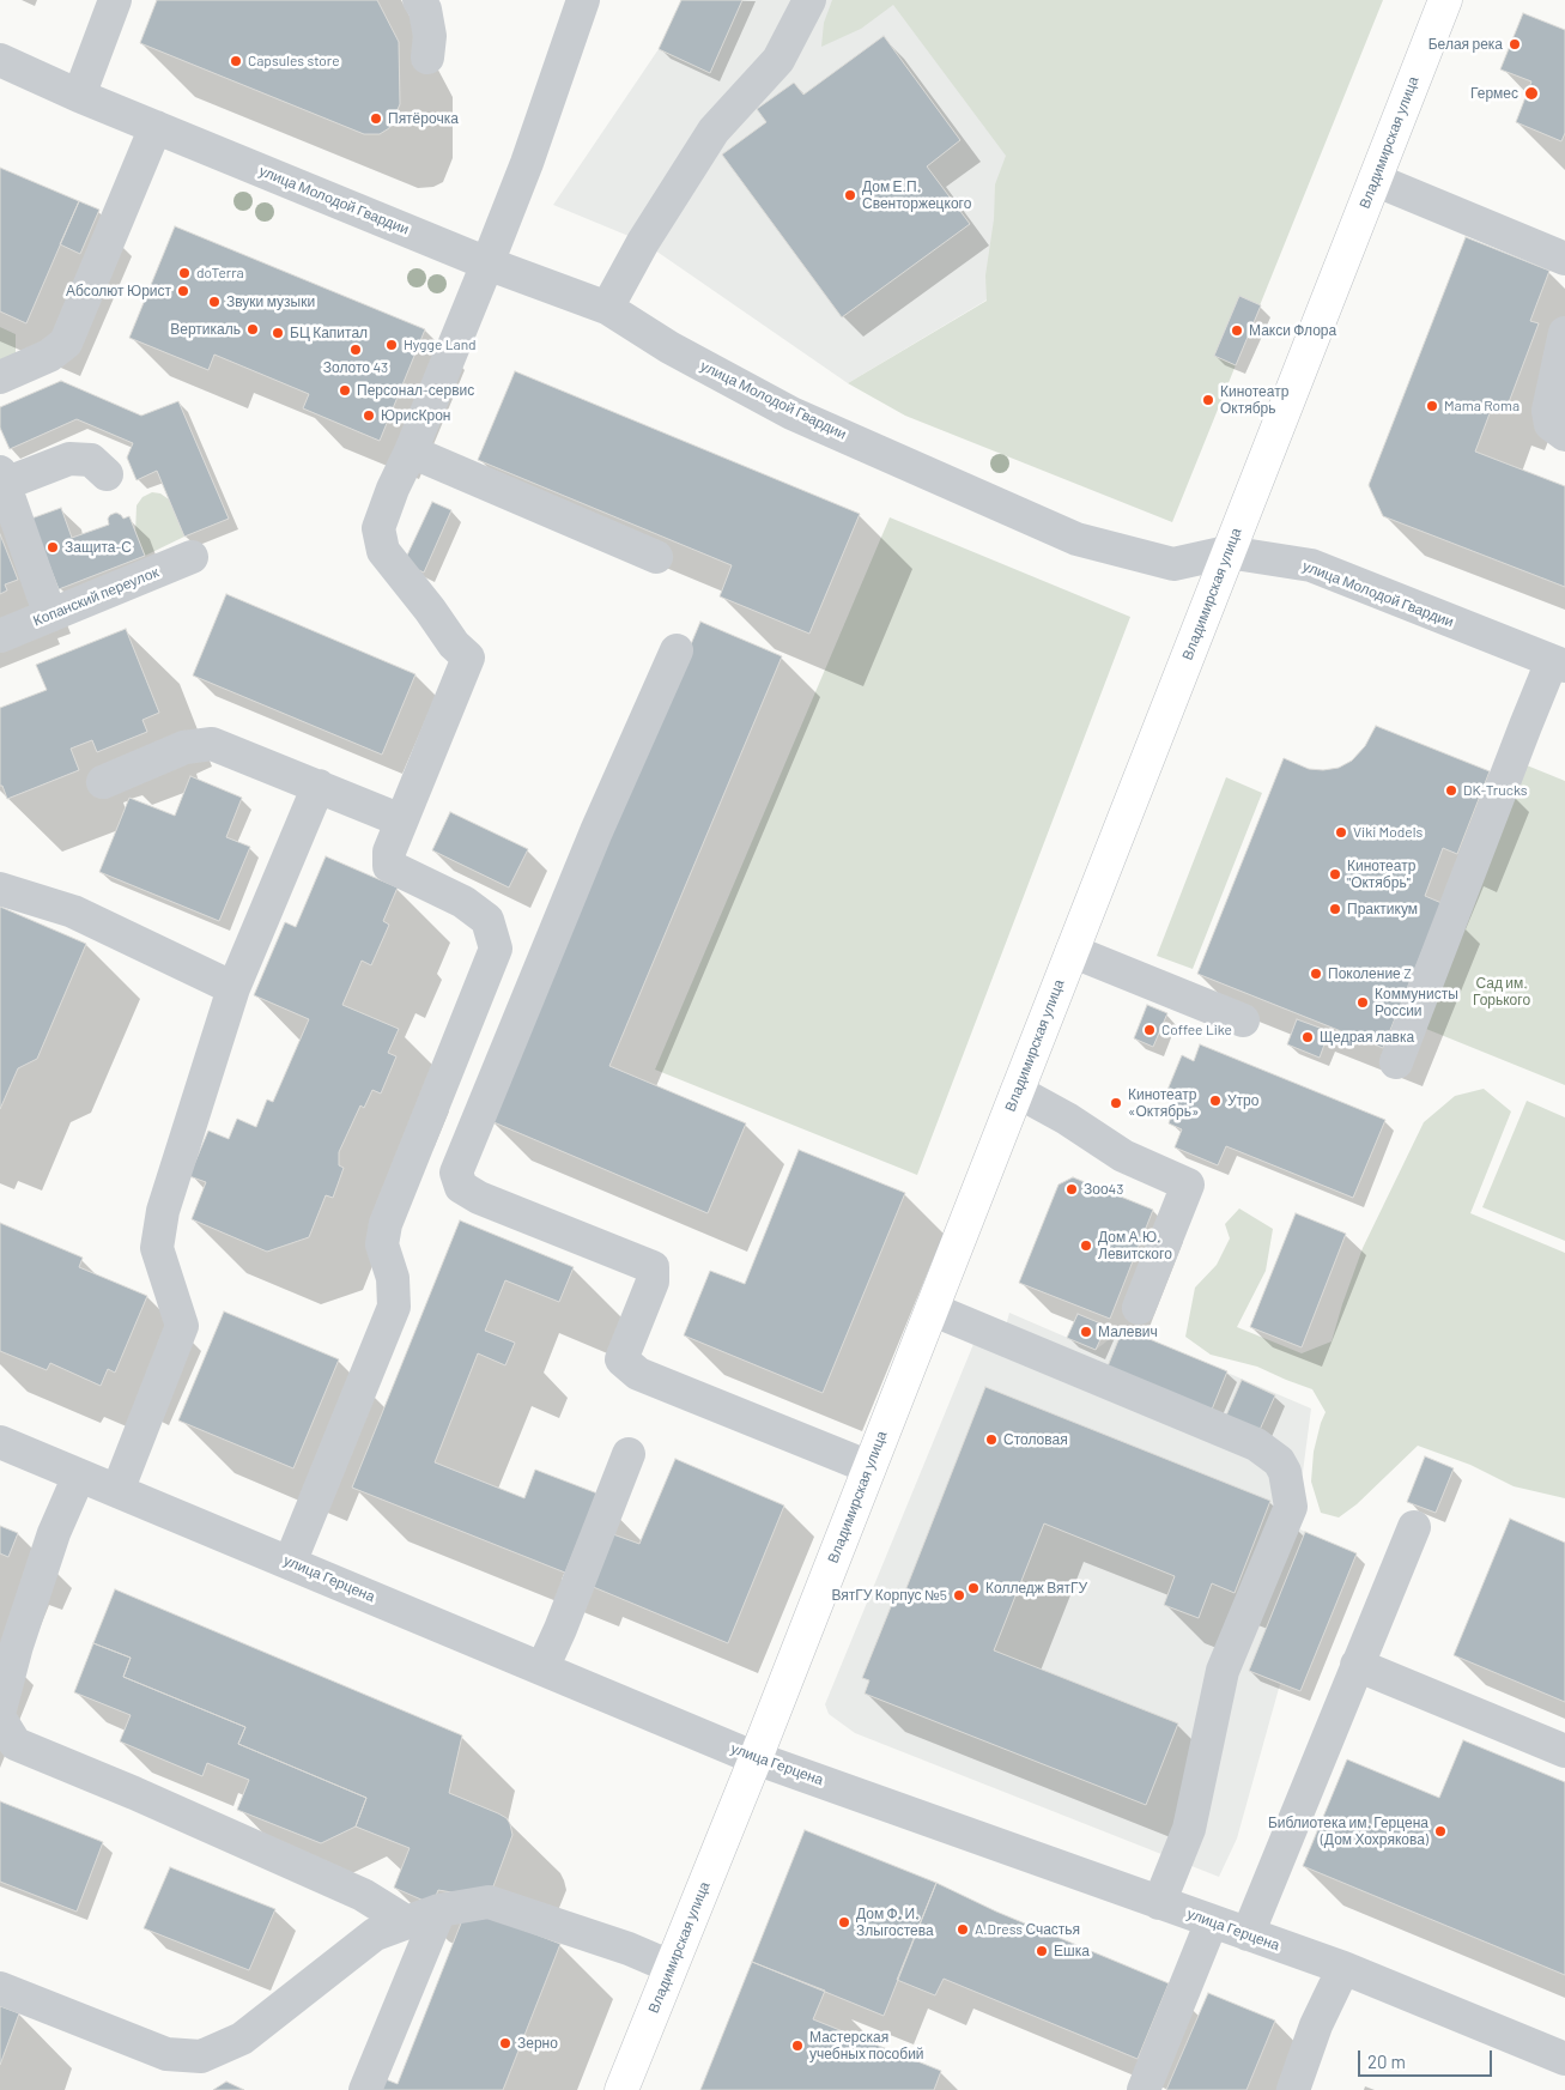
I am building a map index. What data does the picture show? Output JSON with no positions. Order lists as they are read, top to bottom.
{
  "streets": {
    "main road": ["Владимирская улица"],
    "street": ["улица Молодой Гвардии", "Копанский переулок", "улица Герцена"]
  },
  "crossings": [
    ["Владимирская улица", "улица Молодой Гвардии"],
    ["Владимирская улица", "улица Герцена"]
  ],
  "parks": ["Сад им. Горького"],
  "places": [
    "Белая река",
    "Capsules store",
    "Гермес",
    "Пятёрочка",
    "Дом Е.П. Свенторжецкого",
    "doTerra",
    "Абсолют Юрист",
    "Звуки музыки",
    "Вертикаль",
    "Макси Флора",
    "БЦ Капитал",
    "Hygge Land",
    "Золото 43",
    "Персонал-сервис",
    "Кинотеатр Октябрь",
    "Mama Roma",
    "ЮрисКрон",
    "Защита-С",
    "DK-Trucks",
    "Viki Models",
    "Кинотеатр \"Октябрь\"",
    "Практикум",
    "Поколение Z",
    "Коммунисты России",
    "Coffee Like",
    "Щедрая лавка",
    "Утро",
    "Кинотеатр «Октябрь»",
    "Зоо43",
    "Дом А.Ю. Левитского",
    "Малевич",
    "Столовая",
    "Колледж ВятГУ",
    "ВятГУ Корпус №5",
    "Библиотека им. Герцена (Дом Хохрякова)",
    "Дом Ф. И. Злыгостева",
    "A.Dress Счастья",
    "Ешка",
    "Зерно",
    "Мастерская учебных пособий"
  ],
  "scale_bar": "20 m"
}
